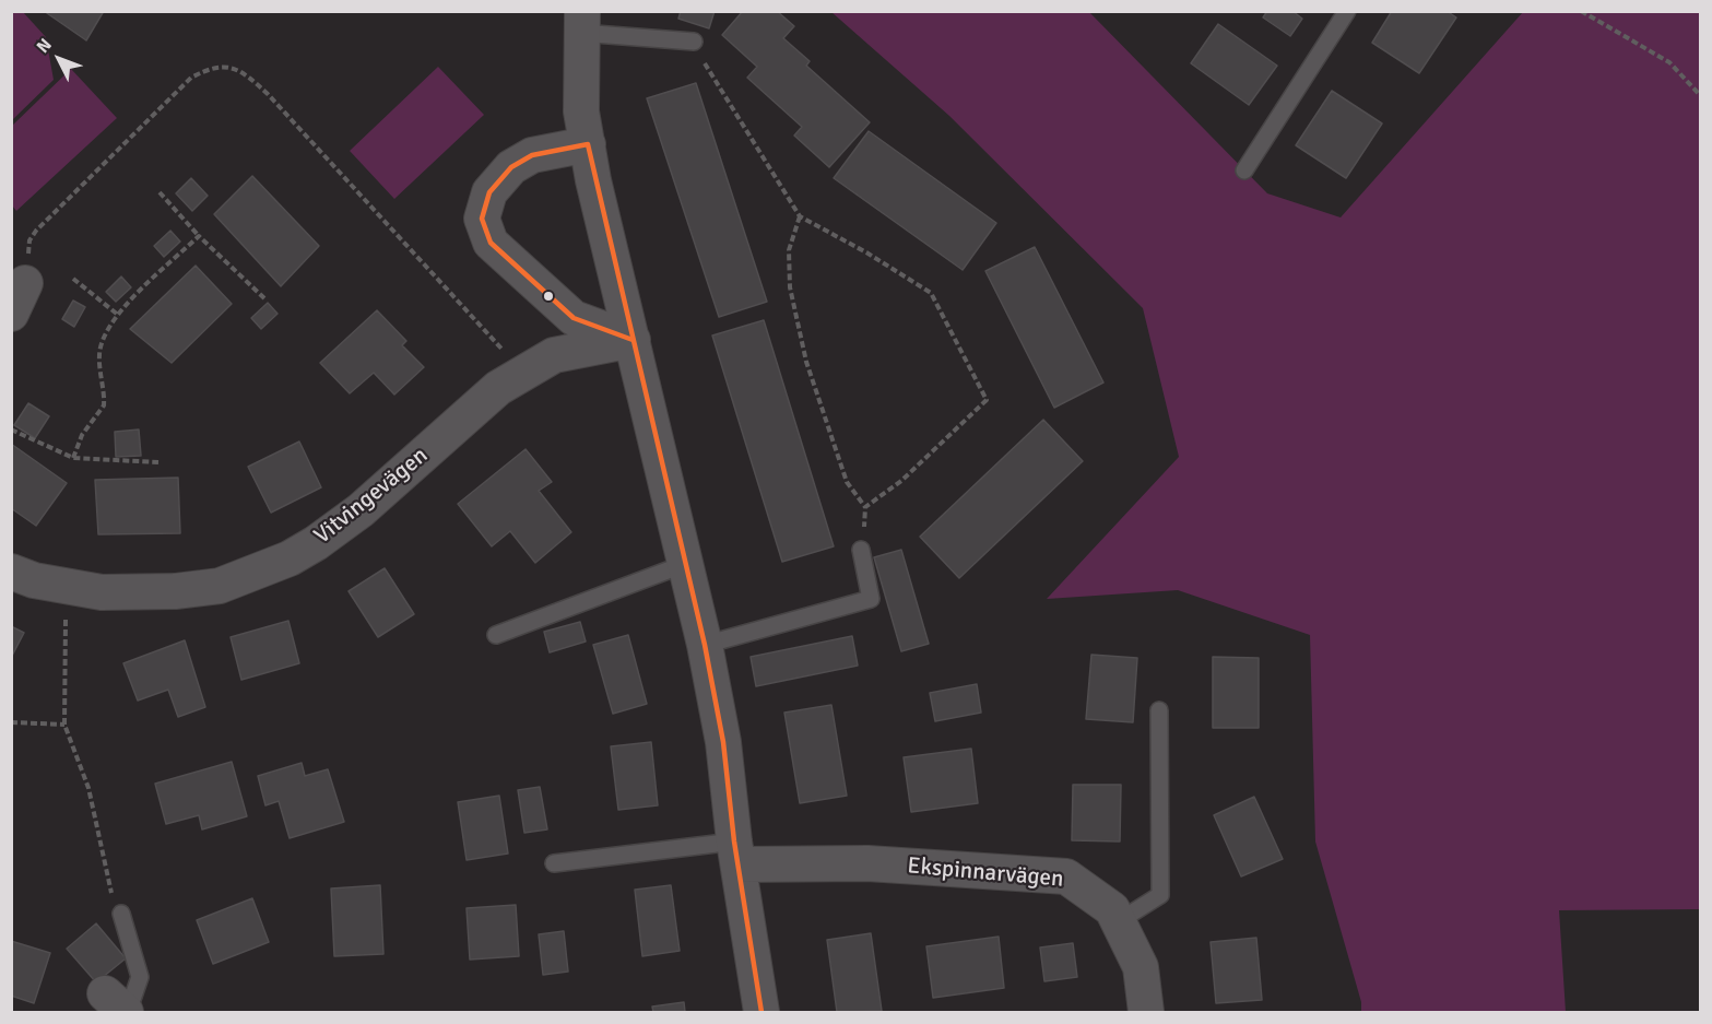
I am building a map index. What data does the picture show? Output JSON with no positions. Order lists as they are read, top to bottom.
{
  "streets": {
    "street": ["Vitvingevägen", "Ekspinnarvägen"]
  },
  "north": "top left"
}
